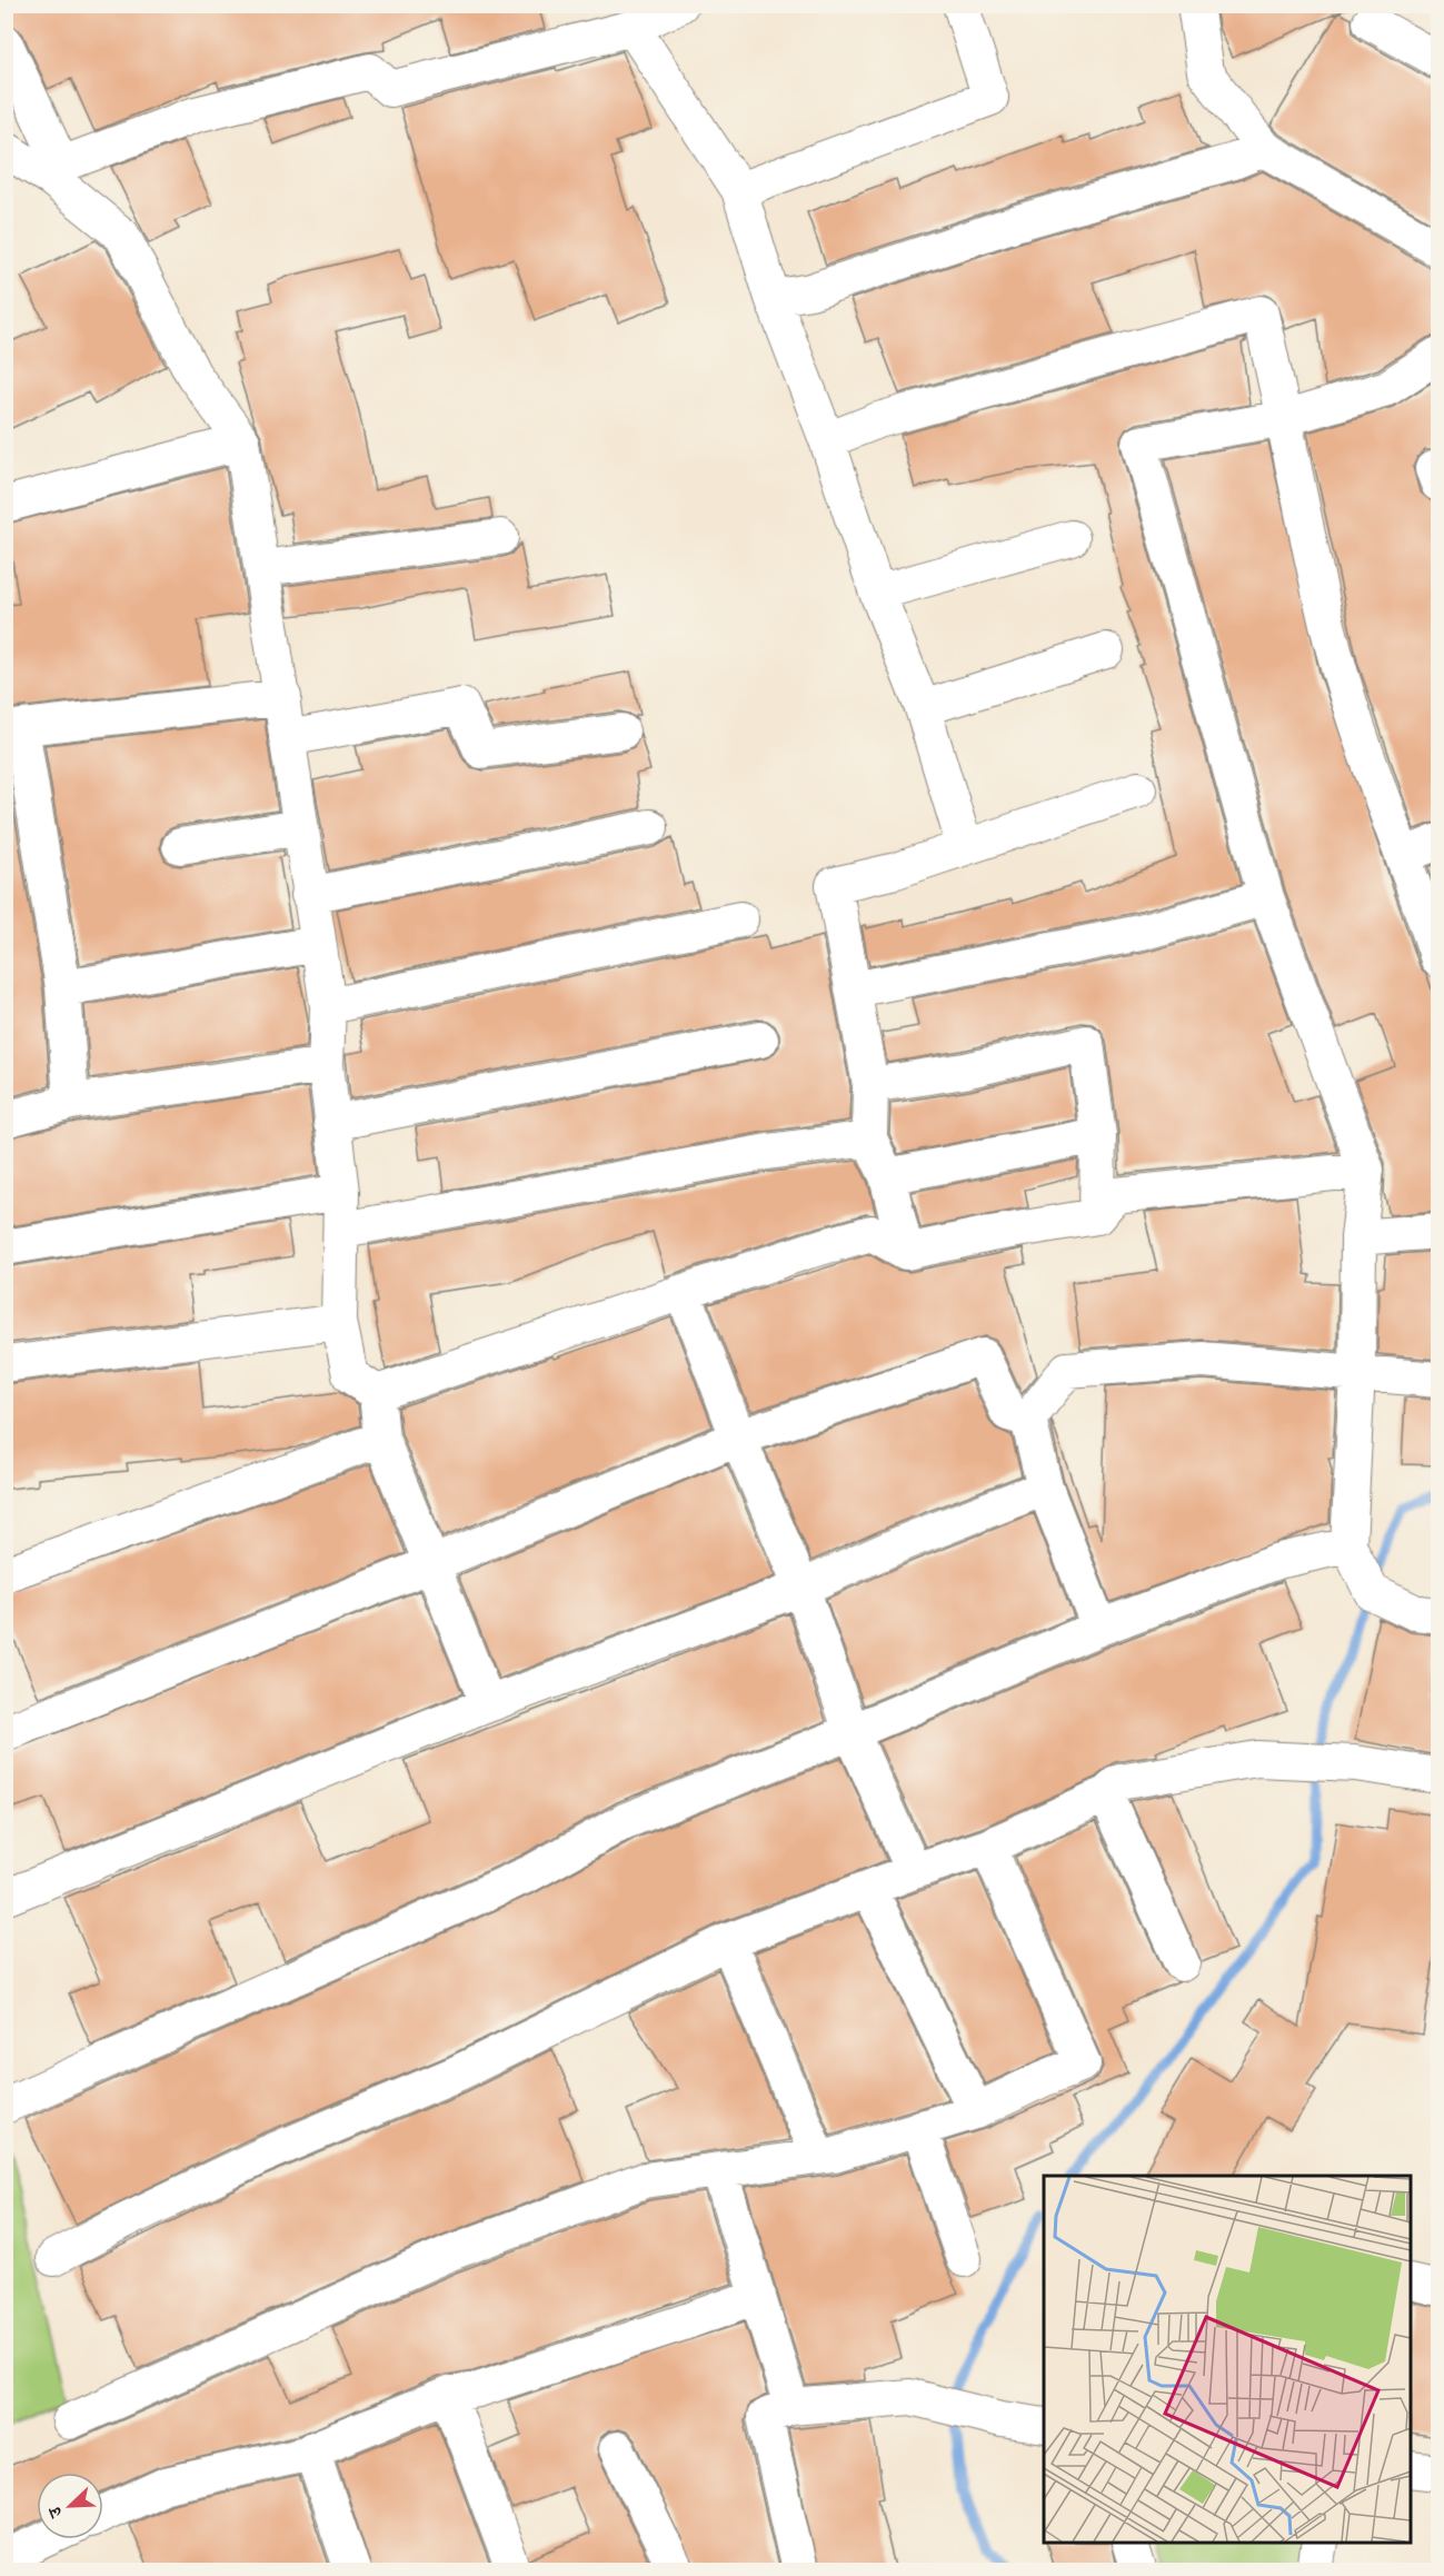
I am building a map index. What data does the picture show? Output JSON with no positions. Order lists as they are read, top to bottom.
{
  "north": "bottom left"
}
